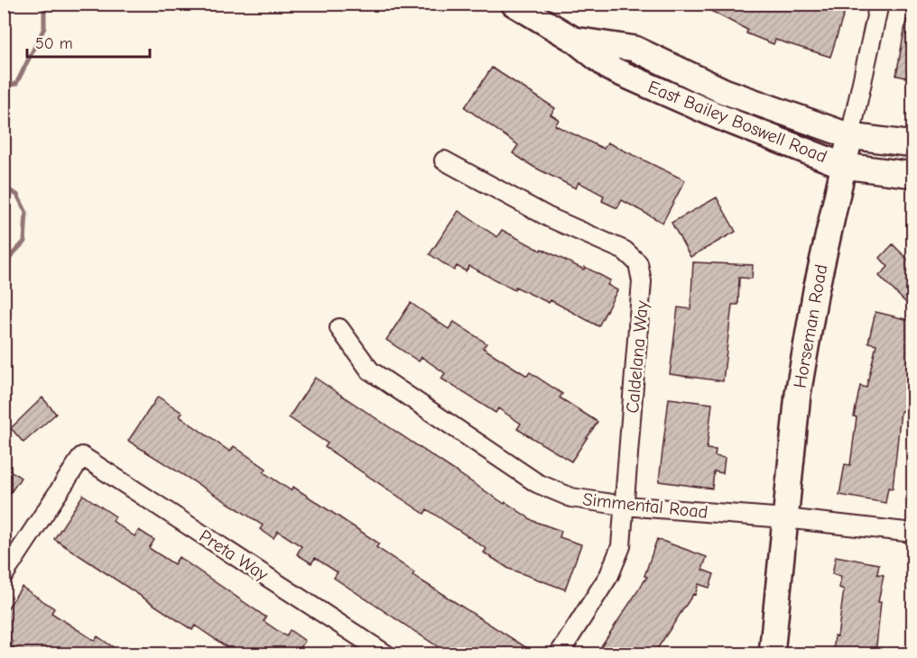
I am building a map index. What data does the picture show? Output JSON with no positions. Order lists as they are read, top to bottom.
{
  "streets": {
    "street": [
      "East Bailey Boswell Road",
      "Horseman Road",
      "Caldelana Way",
      "Simmental Road",
      "Preta Way"
    ]
  },
  "crossings": [
    ["East Bailey Boswell Road", "Horseman Road"],
    ["Horseman Road", "Simmental Road"],
    ["Caldelana Way", "Simmental Road"]
  ],
  "scale_bar": "50 m"
}
